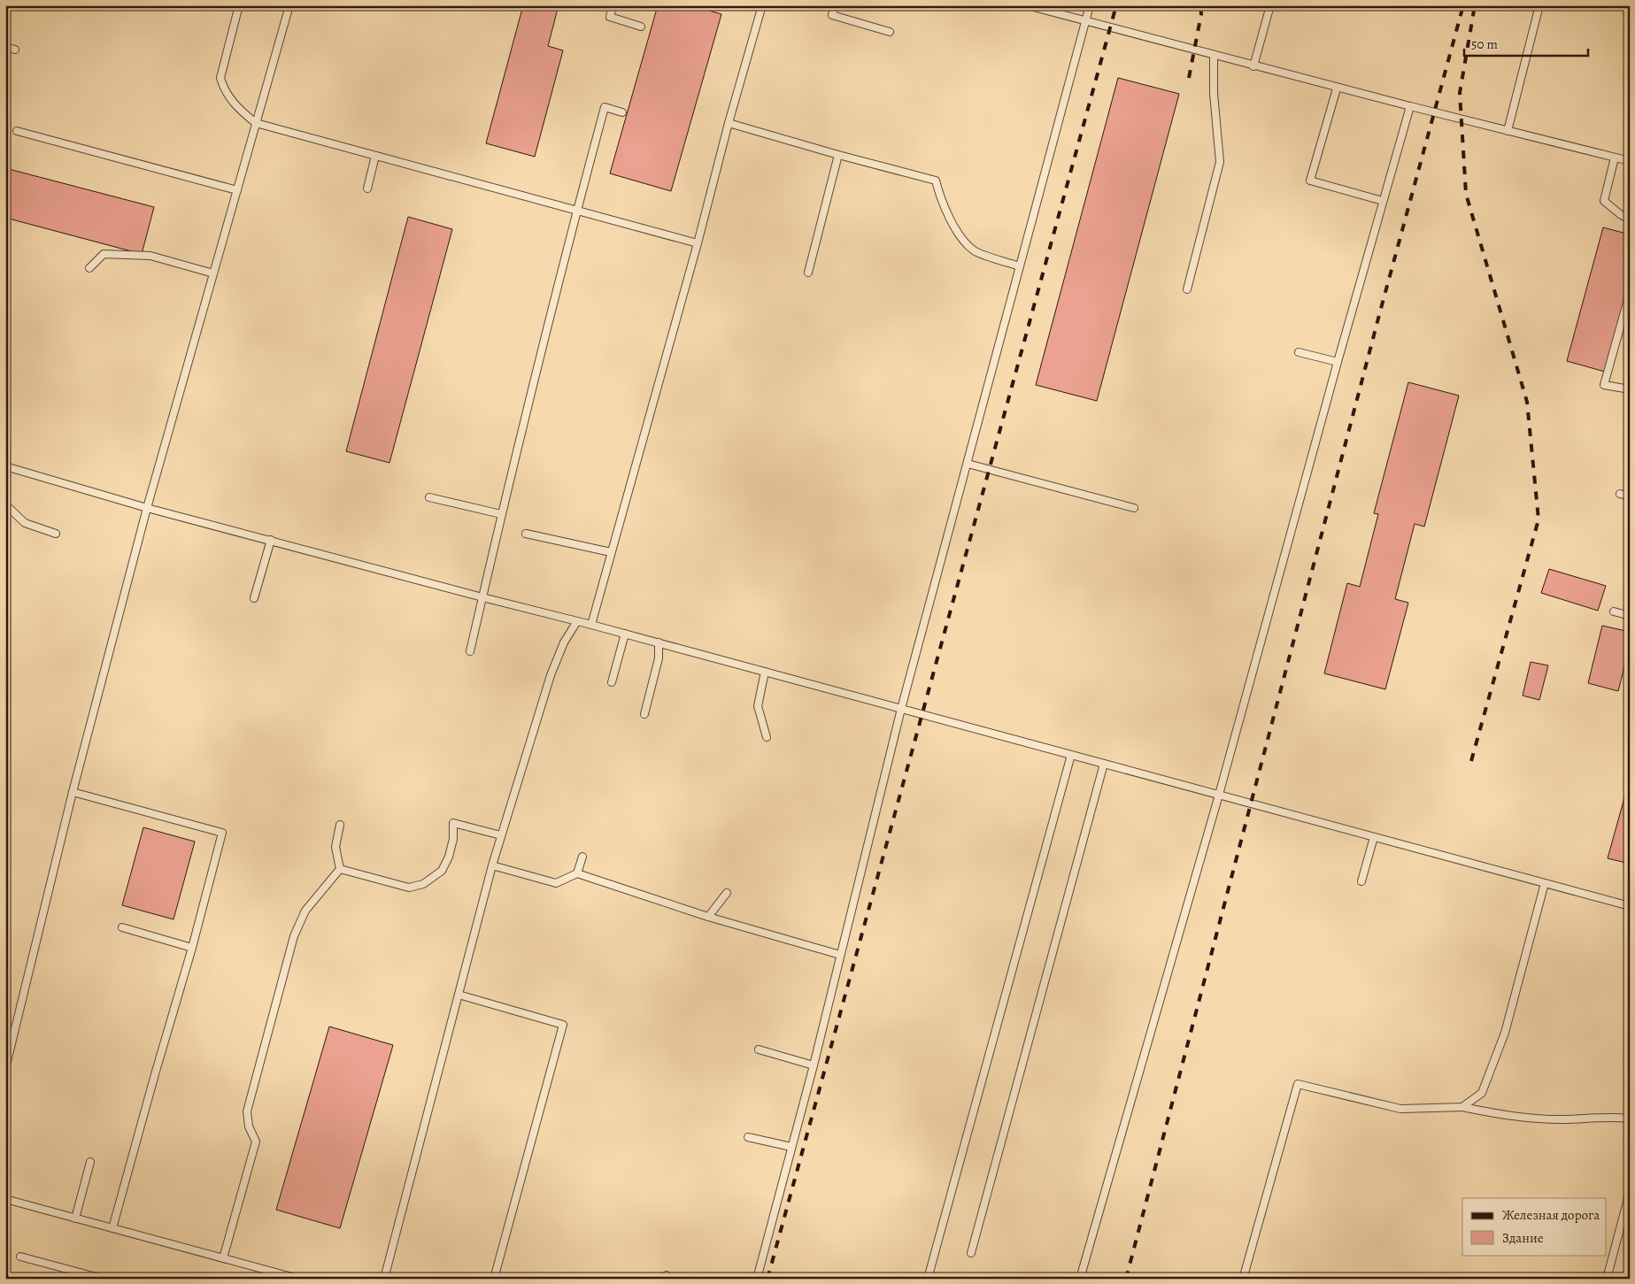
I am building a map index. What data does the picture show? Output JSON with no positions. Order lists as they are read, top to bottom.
{
  "legend": ["Железная дорога", "Здание"],
  "scale_bar": "50 m"
}
